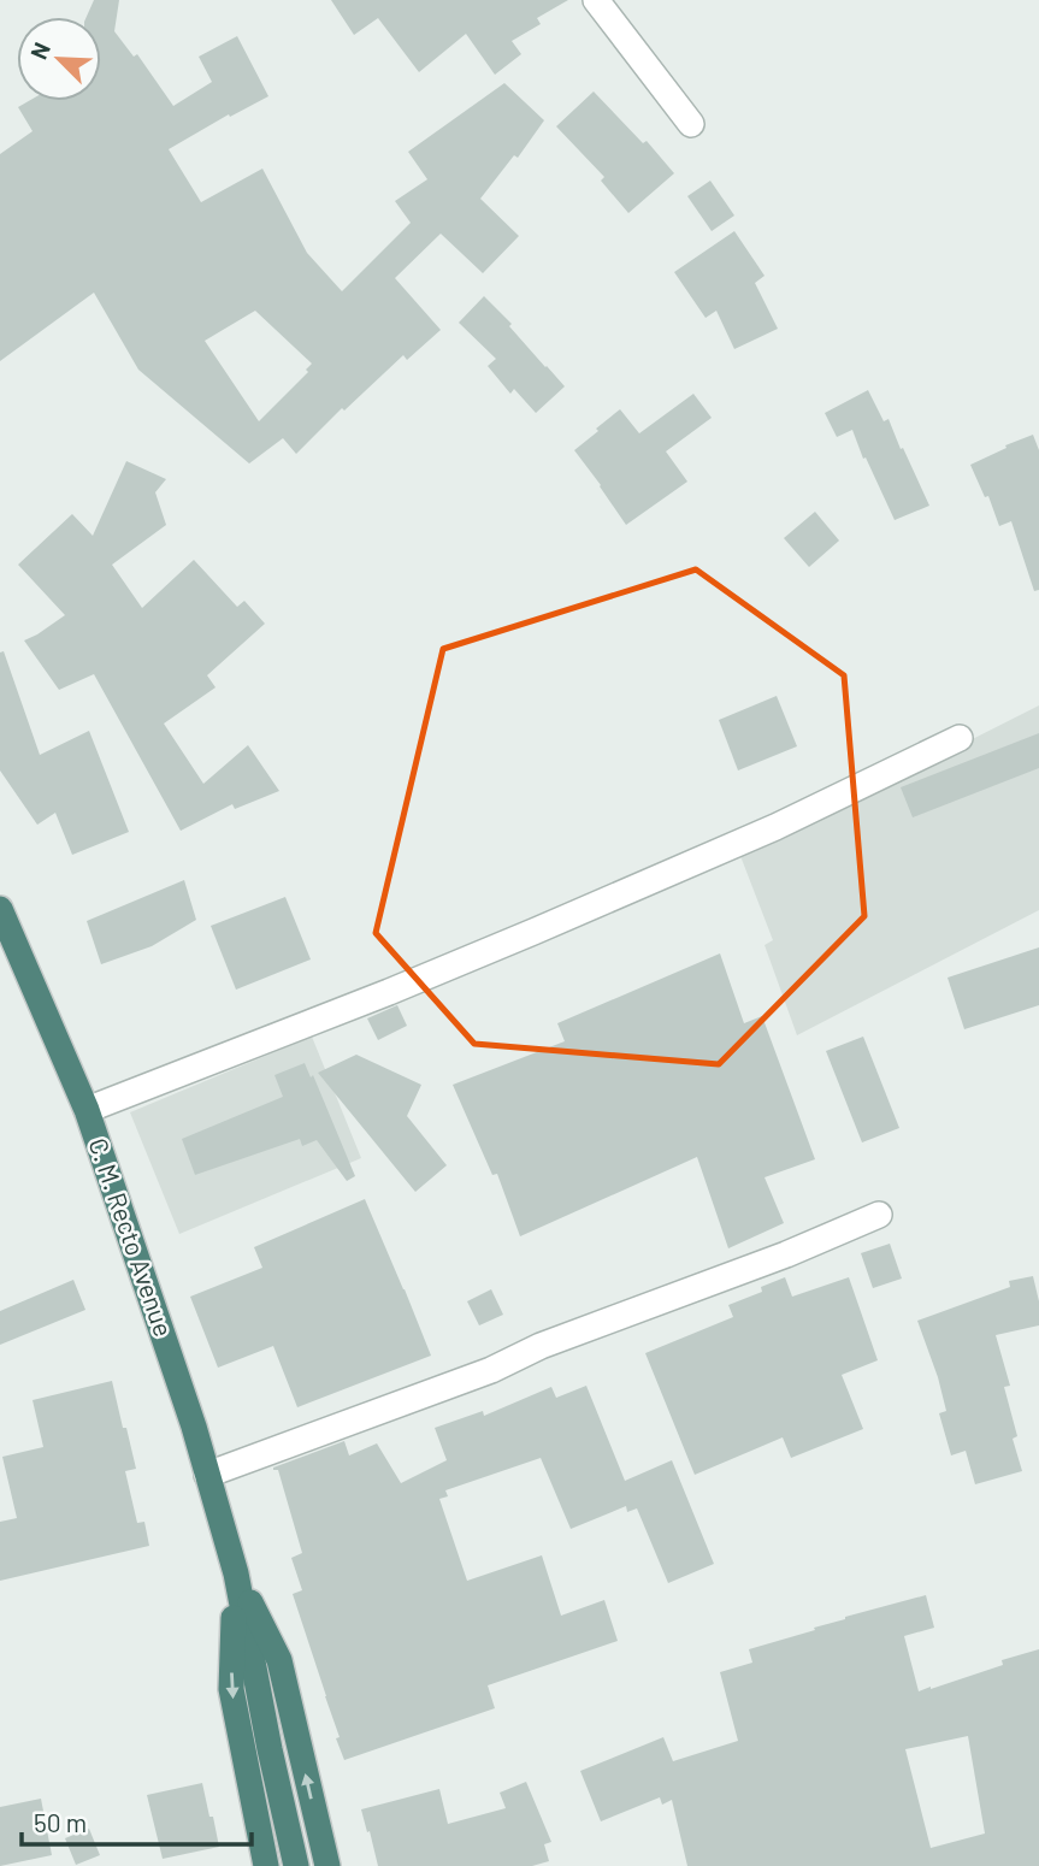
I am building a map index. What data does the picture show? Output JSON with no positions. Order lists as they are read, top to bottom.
{
  "streets": {
    "highway": ["C. M. Recto Avenue"]
  },
  "scale_bar": "50 m",
  "north": "top left"
}
